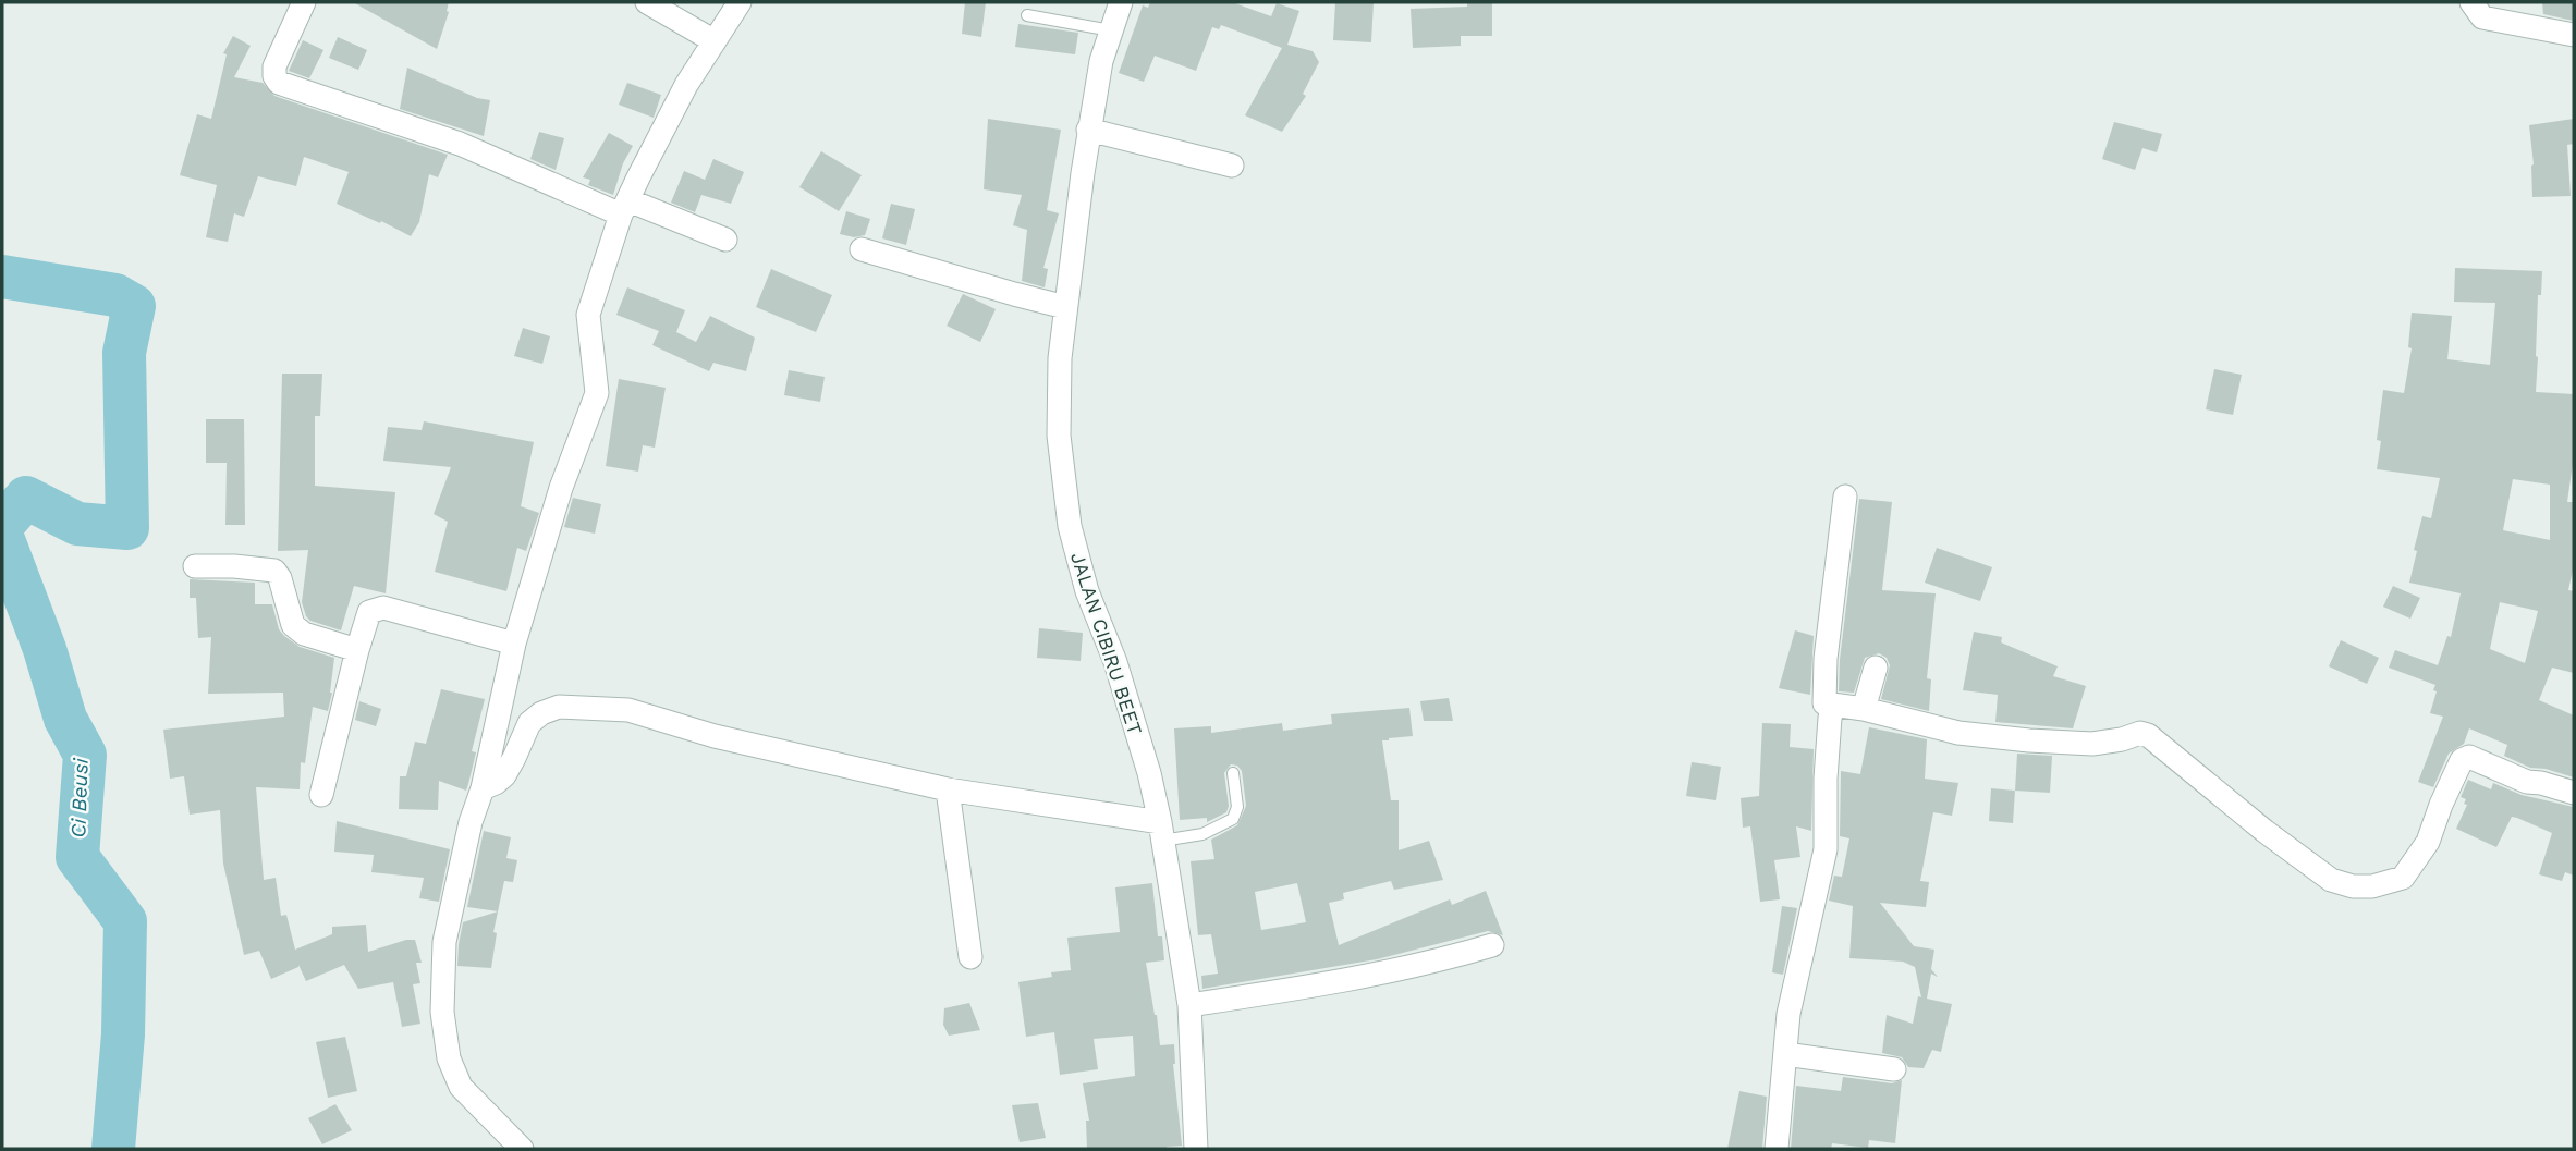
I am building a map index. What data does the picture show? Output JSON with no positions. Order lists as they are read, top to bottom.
{
  "streets": {
    "street": ["JALAN CIBIRU BEET"]
  },
  "water": ["Ci Beusi"]
}
